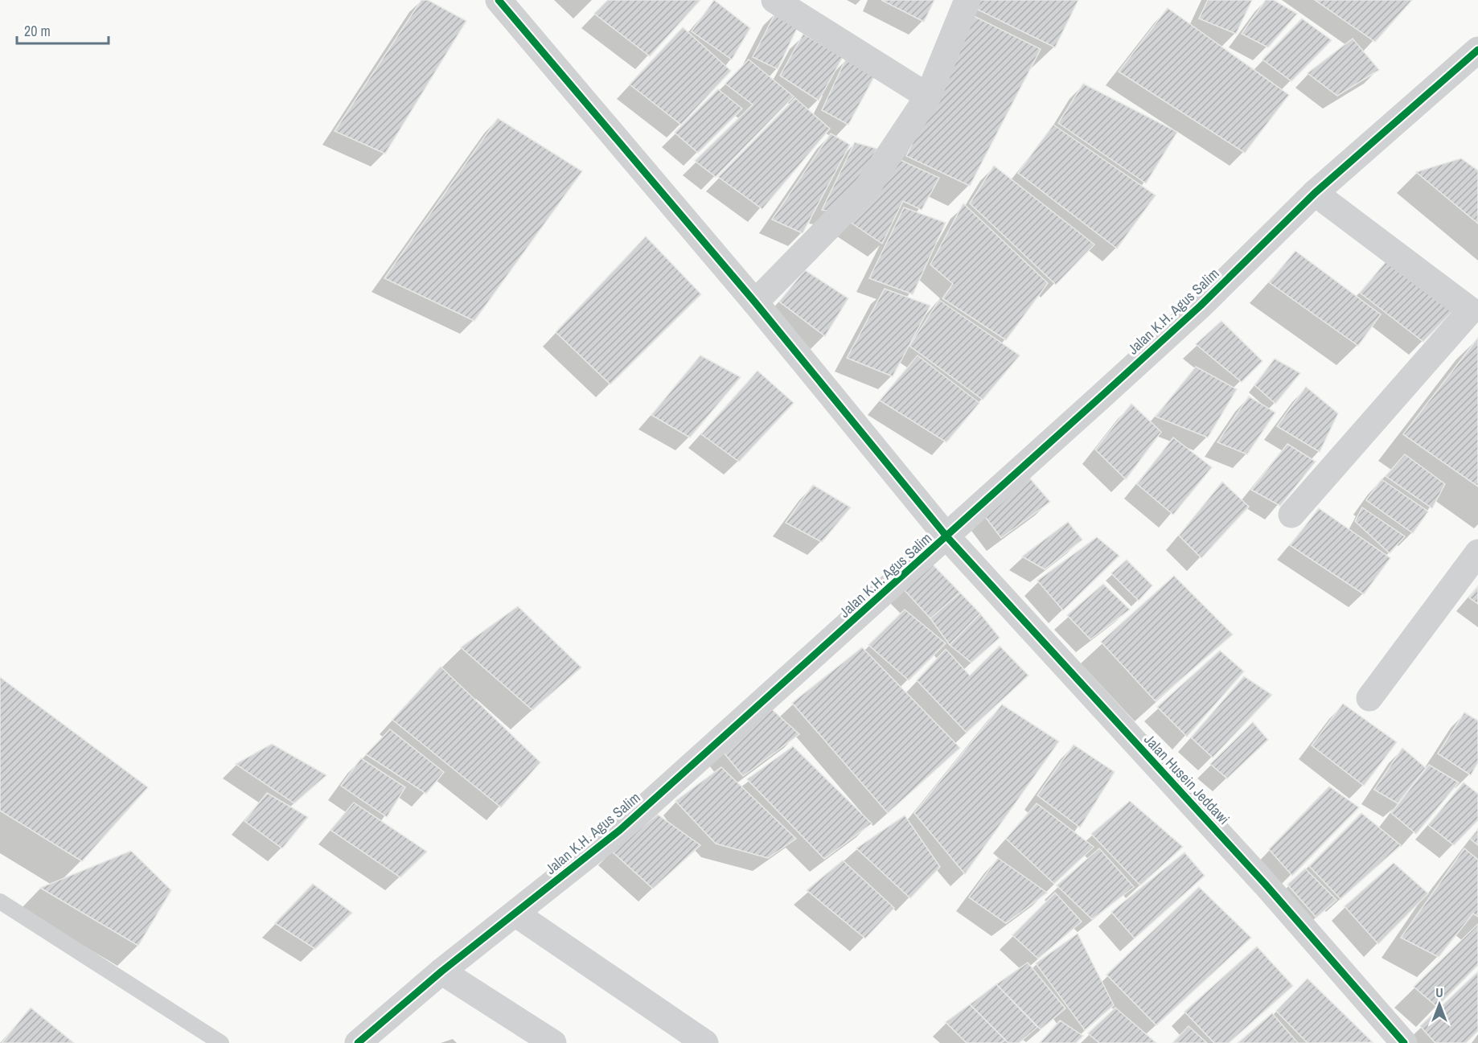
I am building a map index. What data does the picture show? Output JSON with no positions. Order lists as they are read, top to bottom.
{
  "streets": {
    "street": ["Jalan K.H. Agus Salim", "Jalan Husein Jeddawi"]
  },
  "crossings": [
    ["Jalan K.H. Agus Salim", "Jalan Husein Jeddawi"]
  ],
  "scale_bar": "20 m",
  "north": "top"
}
